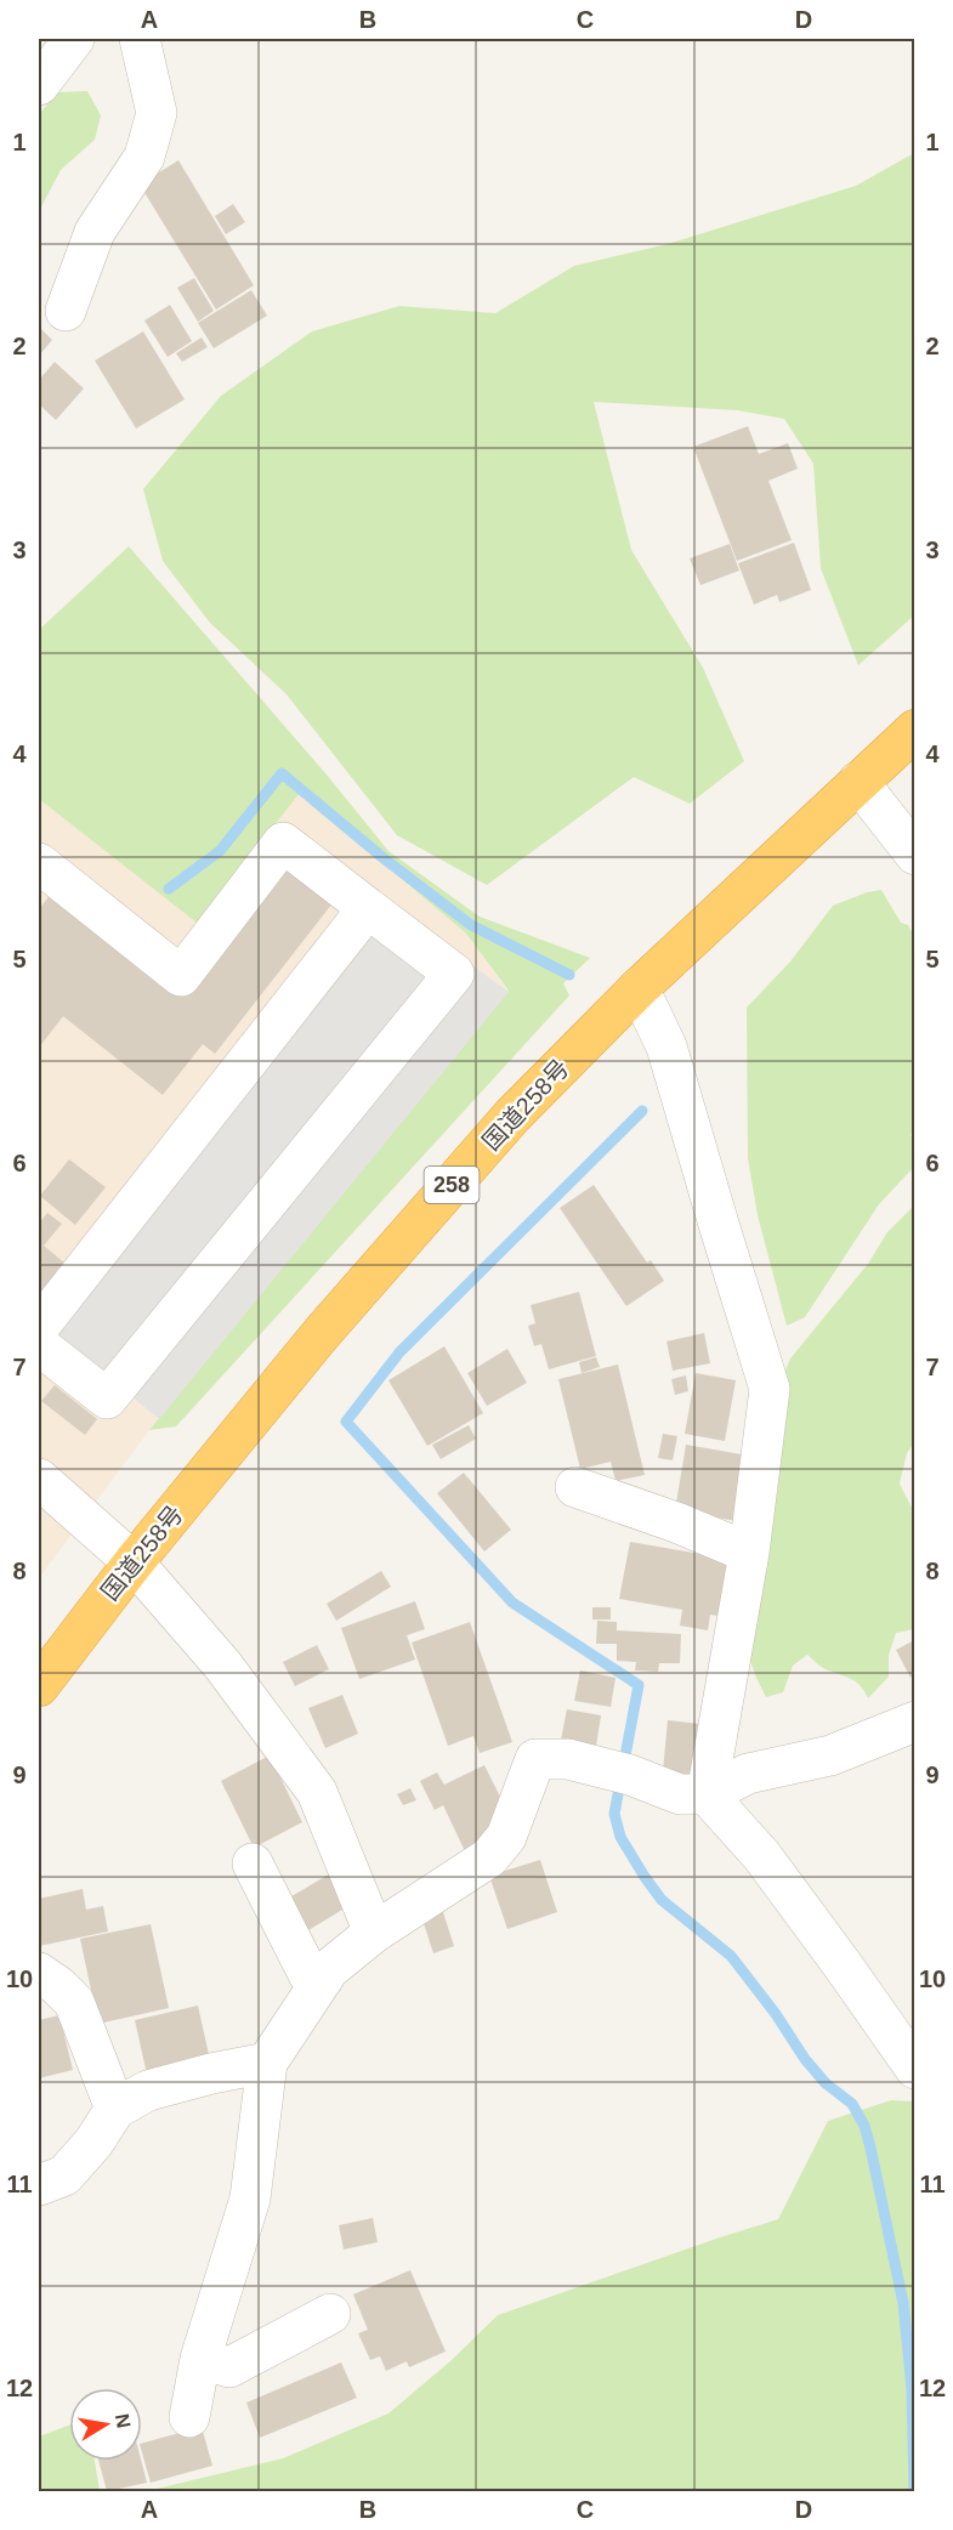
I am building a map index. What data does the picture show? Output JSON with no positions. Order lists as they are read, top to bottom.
{
  "streets": {
    "highway": ["国道258号", "258"]
  },
  "north": "right",
  "grid": {
    "columns": [
      "A",
      "B",
      "C",
      "D"
    ],
    "rows": [
      "1",
      "2",
      "3",
      "4",
      "5",
      "6",
      "7",
      "8",
      "9",
      "10",
      "11",
      "12"
    ]
  }
}
